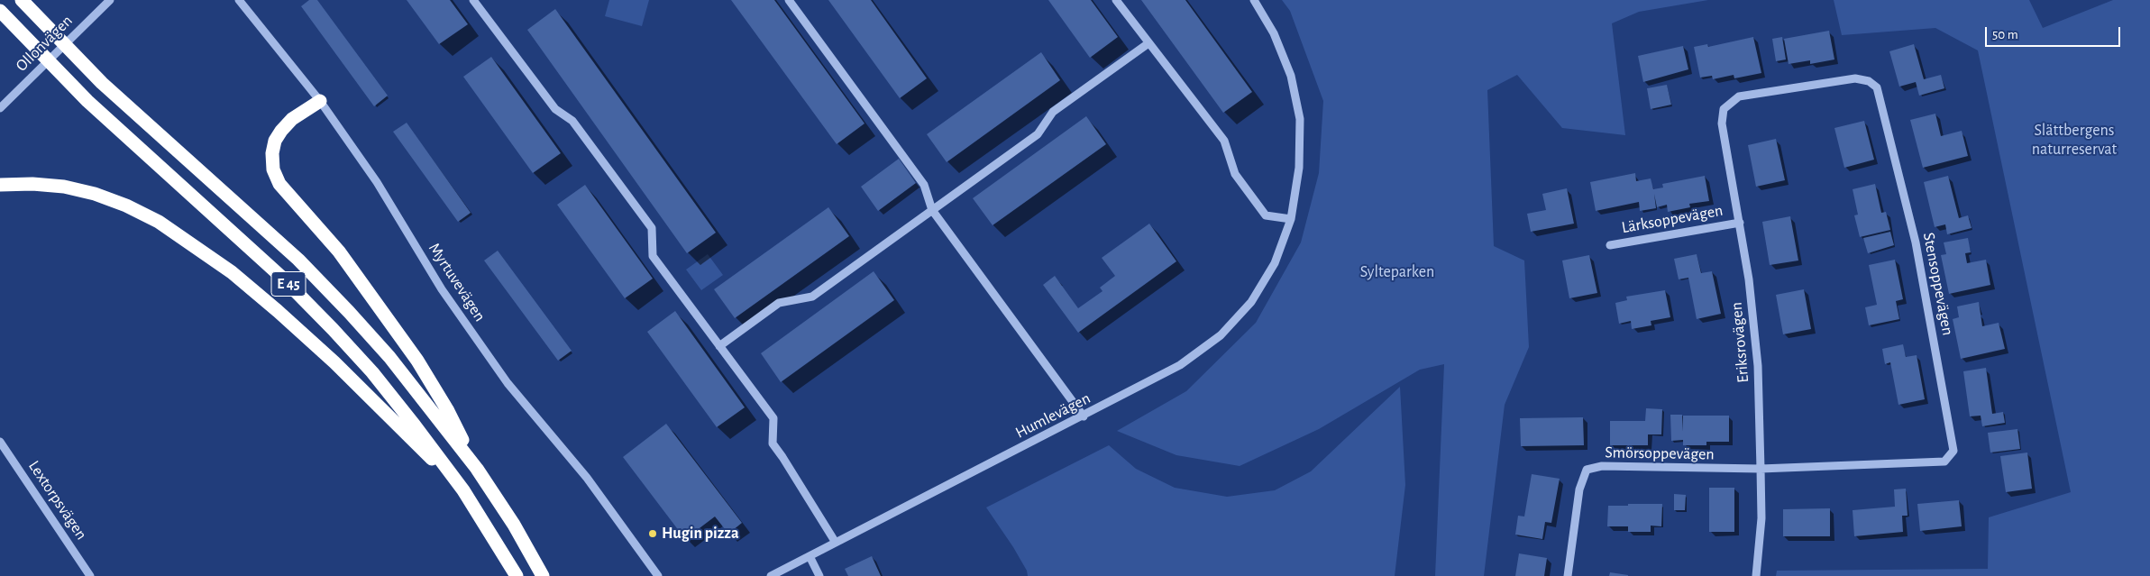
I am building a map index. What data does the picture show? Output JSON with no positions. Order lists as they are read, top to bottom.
{
  "streets": {
    "highway": ["E 45"],
    "street": [
      "Ollonvägen",
      "Lärksoppevägen",
      "Myrtuvevägen",
      "Stensoppevägen",
      "Eriksrovägen",
      "Humlevägen",
      "Smörsoppevägen",
      "Lextorpsvägen"
    ]
  },
  "crossings": [
    ["Lärksoppevägen", "Eriksrovägen"],
    ["Stensoppevägen", "Eriksrovägen"],
    ["Stensoppevägen", "Smörsoppevägen"],
    ["Eriksrovägen", "Smörsoppevägen"]
  ],
  "parks": ["Slättbergens naturreservat", "Sylteparken"],
  "places": ["Hugin pizza"],
  "scale_bar": "50 m"
}
